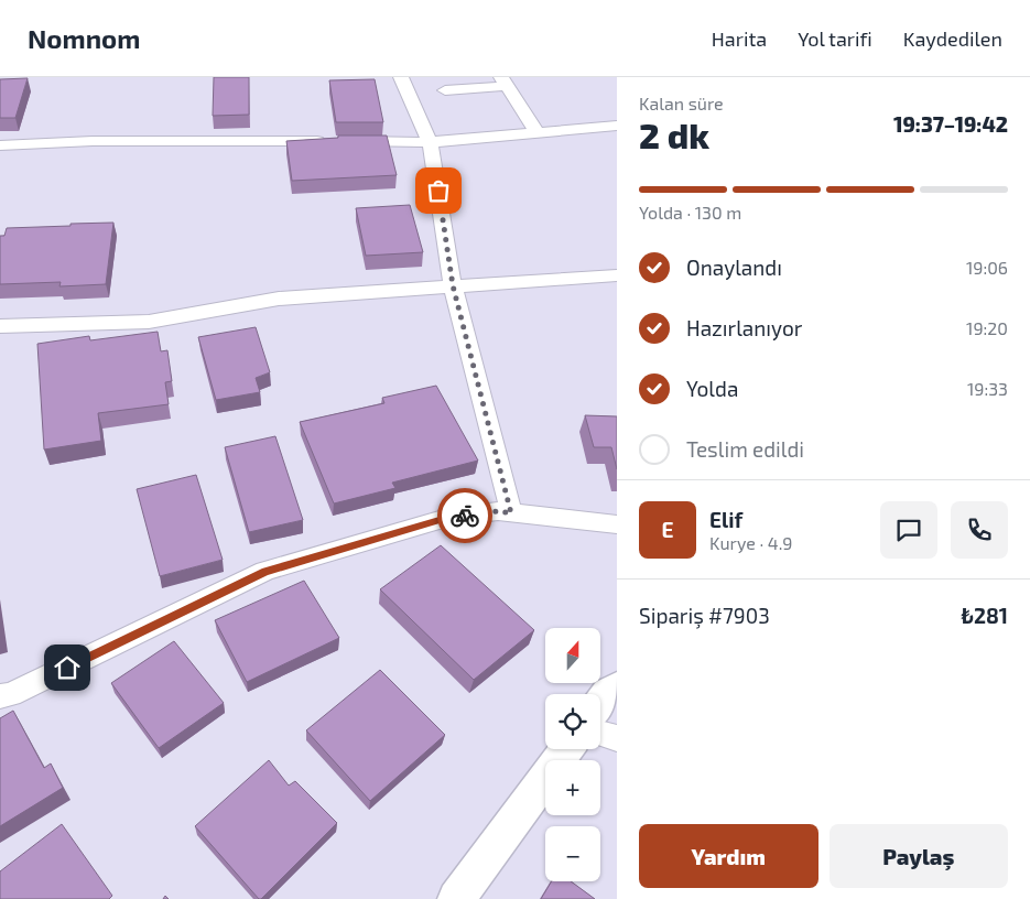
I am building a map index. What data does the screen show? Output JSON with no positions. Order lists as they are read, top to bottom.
{
  "north": "top",
  "page": {
    "header": "Nomnom",
    "nav": ["Harita", "Yol tarifi", "Kaydedilen"],
    "heading": ["2 dk", "Kalan süre", "19:37–19:42"],
    "panel": [
      "Elif",
      "Kurye · 4.9",
      "Sipariş #7903",
      "₺281"
    ],
    "bar": "Yolda · 130 m",
    "list": [
      ["Onaylandı", "19:06"],
      ["Hazırlanıyor", "19:20"],
      ["Yolda", "19:33"],
      "Teslim edildi"
    ],
    "round": "E",
    "map_buttons": ["+", "−"],
    "buttons": ["Yardım", "Paylaş"]
  }
}
